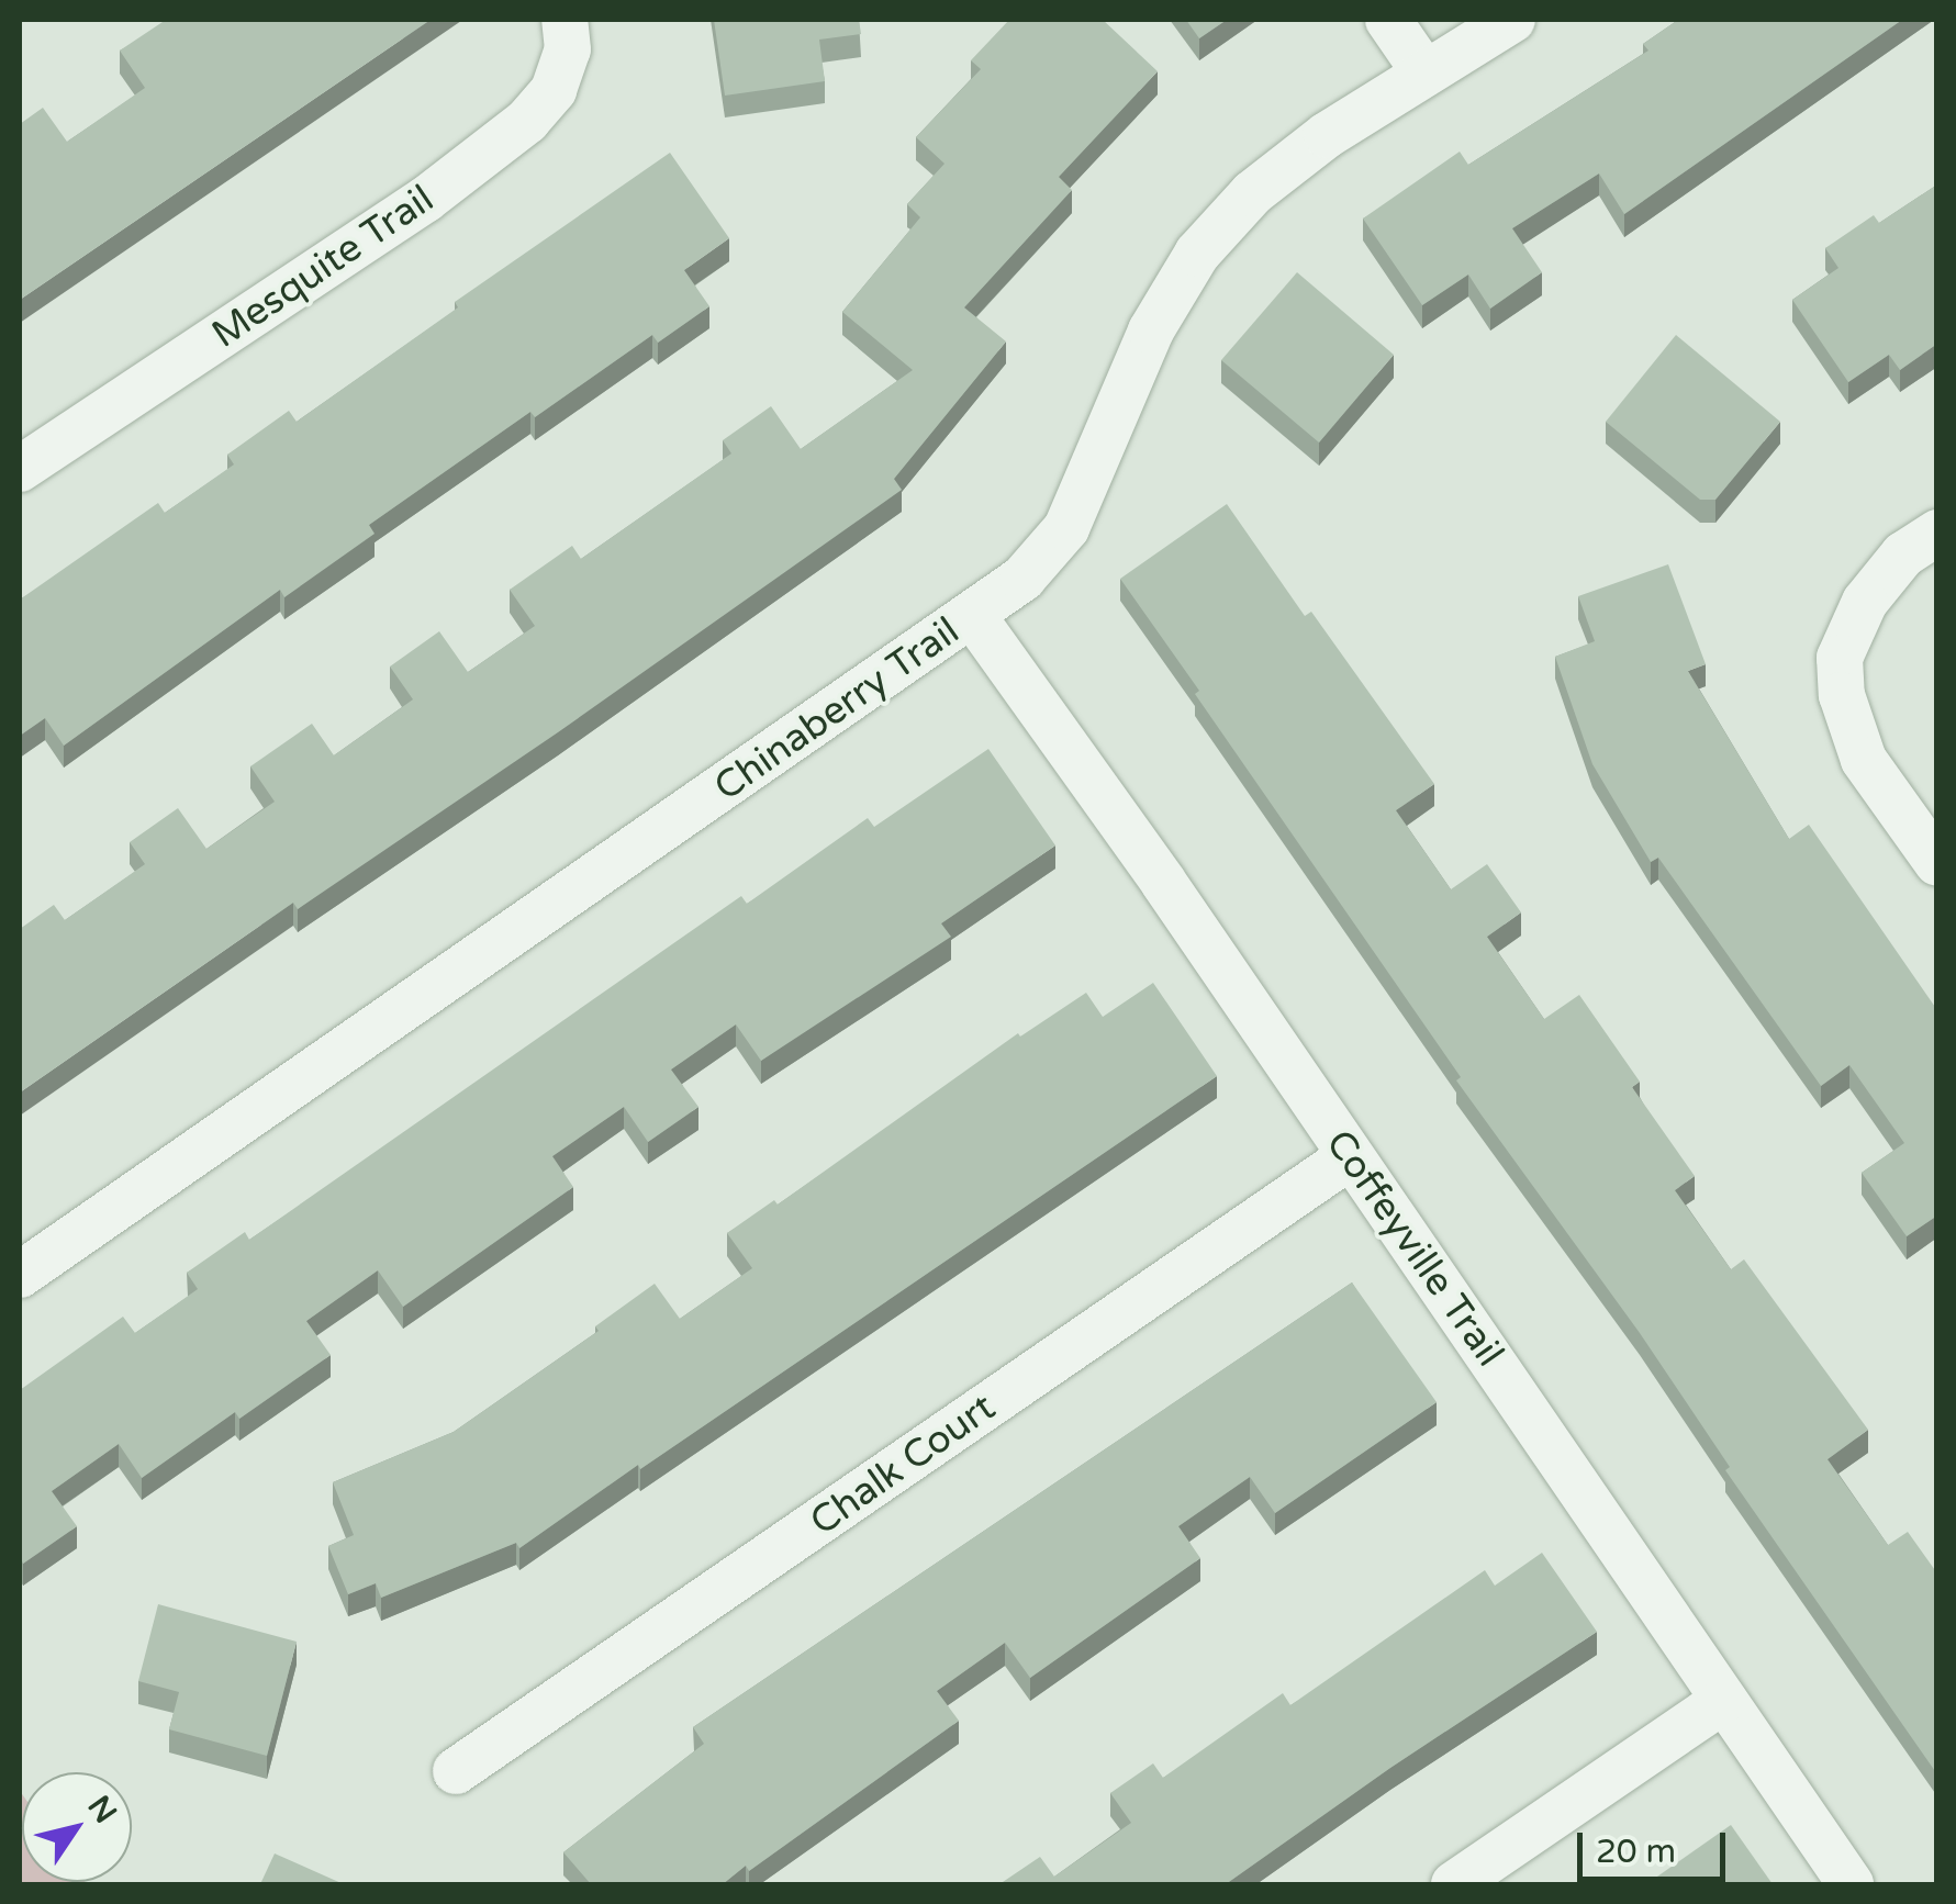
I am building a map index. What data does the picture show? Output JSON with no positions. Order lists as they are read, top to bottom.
{
  "streets": {
    "street": [
      "Mesquite Trail",
      "Chinaberry Trail",
      "Coffeyville Trail",
      "Chalk Court"
    ]
  },
  "crossings": [
    ["Chinaberry Trail", "Coffeyville Trail"],
    ["Coffeyville Trail", "Chalk Court"]
  ],
  "scale_bar": "20 m",
  "north": "top right"
}
